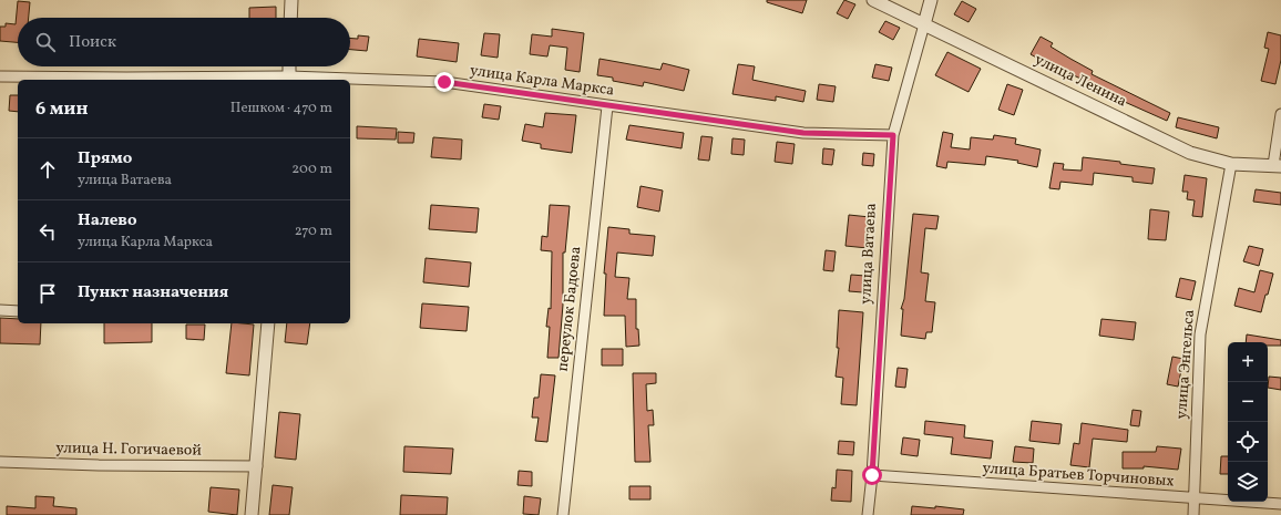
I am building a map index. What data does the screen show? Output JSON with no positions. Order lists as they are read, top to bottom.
{
  "streets": {
    "street": [
      "улица Карла Маркса",
      "улица Ленина",
      "улица Ватаева",
      "переулок Бадоева",
      "улица Энгельса",
      "улица Н. Гогичаевой",
      "улица Братьев Торчиновых"
    ]
  },
  "crossings": [
    ["улица Карла Маркса", "улица Ватаева"],
    ["улица Карла Маркса", "переулок Бадоева"],
    ["улица Ленина", "улица Ватаева"],
    ["улица Ленина", "улица Энгельса"],
    ["улица Ватаева", "улица Братьев Торчиновых"],
    ["улица Энгельса", "улица Братьев Торчиновых"]
  ],
  "page": {
    "search": "Поиск",
    "heading": ["6 мин", "Пешком · 470 m"],
    "list": [
      ["Прямо", "улица Ватаева", "200 m"],
      ["Налево", "улица Карла Маркса", "270 m"],
      "Пункт назначения"
    ],
    "map_buttons": ["+", "−"]
  }
}
